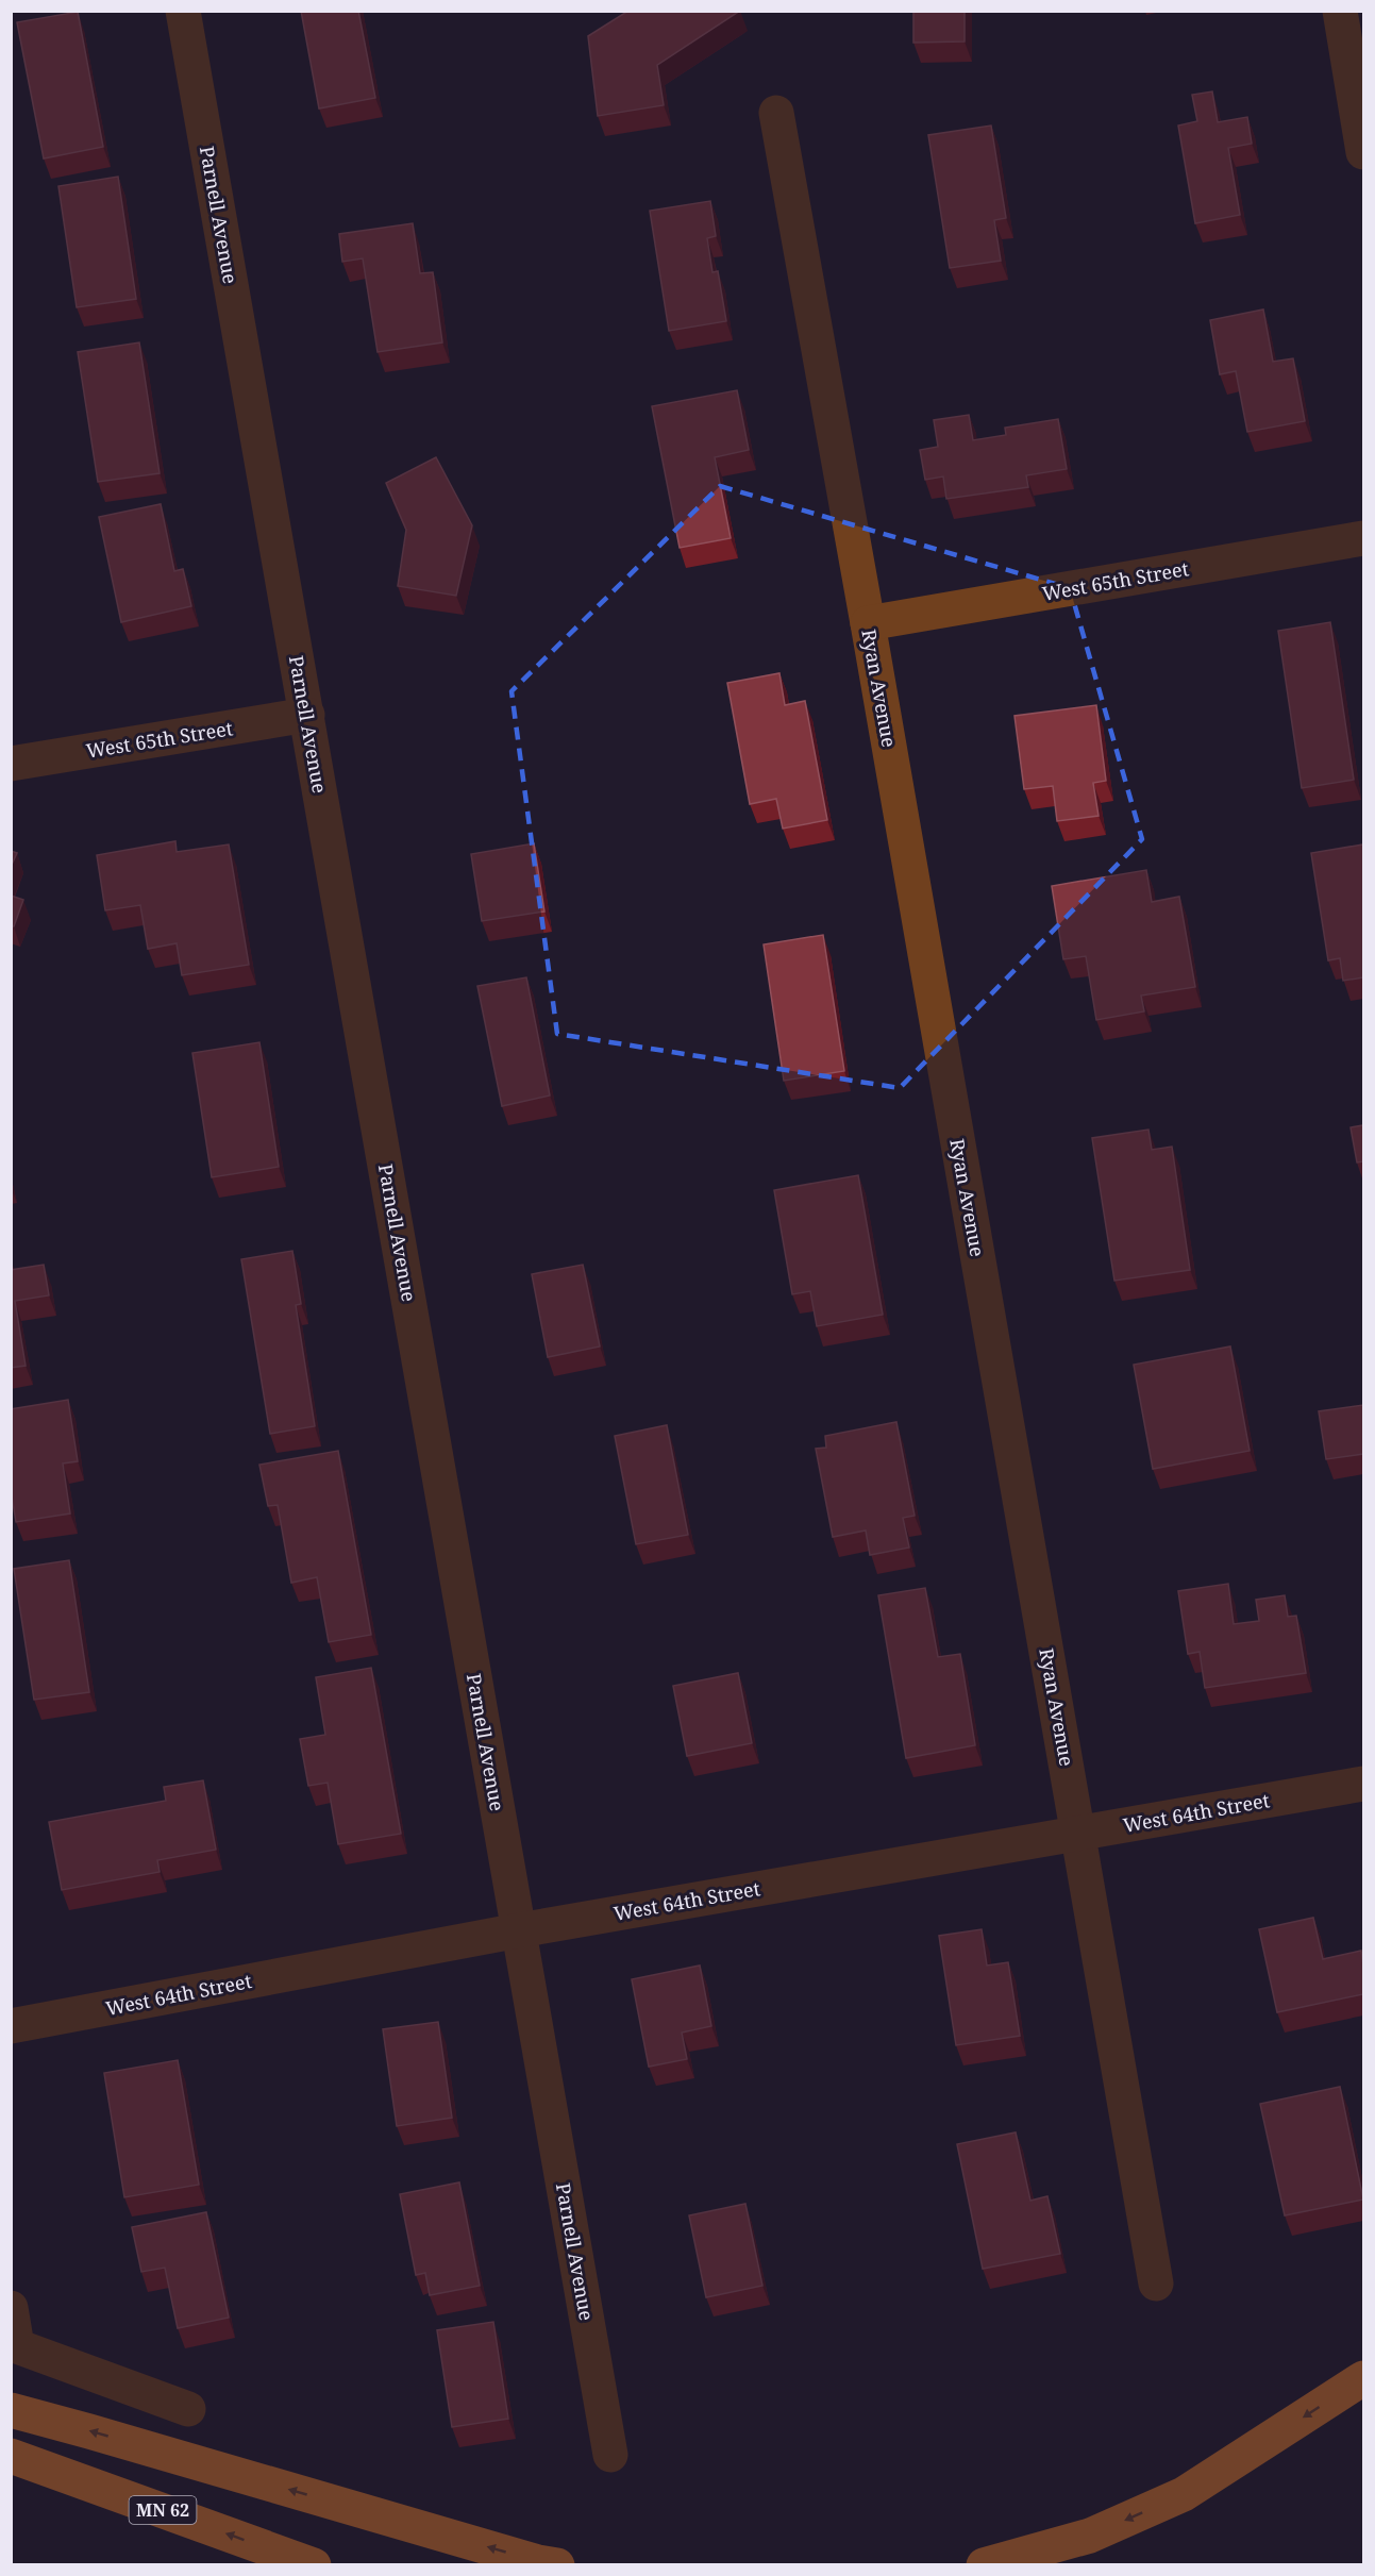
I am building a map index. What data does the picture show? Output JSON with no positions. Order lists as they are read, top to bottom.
{
  "streets": {
    "highway": ["MN 62"],
    "street": [
      "Parnell Avenue",
      "West 65th Street",
      "Ryan Avenue",
      "West 64th Street"
    ]
  },
  "crossings": [
    ["Parnell Avenue", "West 65th Street"],
    ["Parnell Avenue", "West 64th Street"],
    ["West 65th Street", "Ryan Avenue"],
    ["Ryan Avenue", "West 64th Street"]
  ]
}
